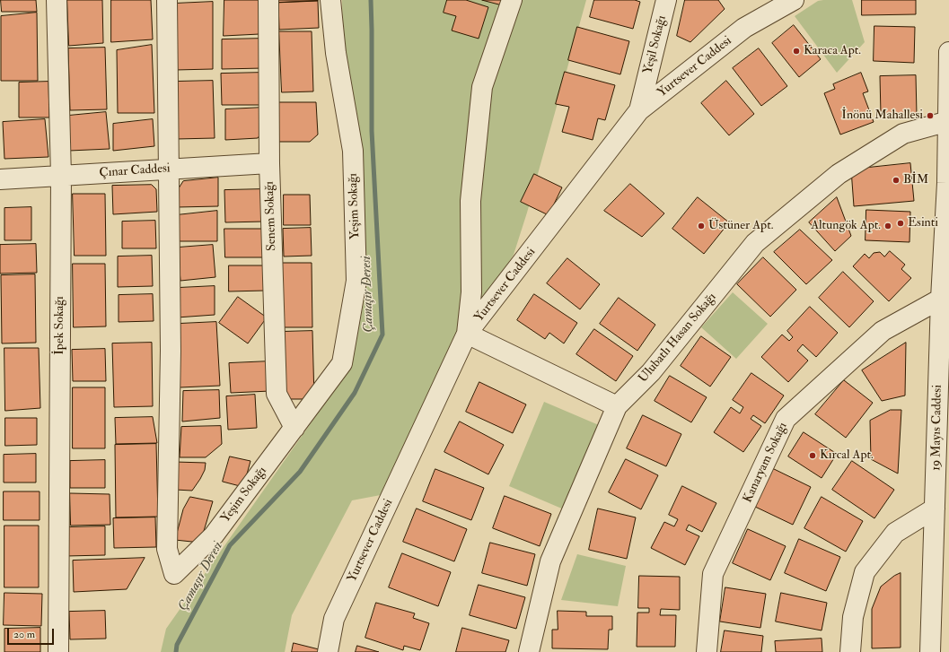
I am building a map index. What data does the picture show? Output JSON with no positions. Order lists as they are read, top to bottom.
{
  "streets": {
    "street": [
      "Yeşil Sokağı",
      "Yurtsever Caddesi",
      "Çınar Caddesi",
      "Yeşim Sokağı",
      "Senem Sokağı",
      "İpek Sokağı",
      "Ulubatlı Hasan Sokağı",
      "19 Mayıs Caddesi",
      "Kanaryam Sokağı"
    ]
  },
  "crossings": [
    ["Yeşil Sokağı", "Yurtsever Caddesi"],
    ["Çınar Caddesi", "Yeşim Sokağı"],
    ["Çınar Caddesi", "Senem Sokağı"],
    ["Çınar Caddesi", "İpek Sokağı"],
    ["Yeşim Sokağı", "Senem Sokağı"],
    ["Ulubatlı Hasan Sokağı", "19 Mayıs Caddesi"],
    ["19 Mayıs Caddesi", "Kanaryam Sokağı"]
  ],
  "water": ["Çamaşır Deresi"],
  "places": [
    "Karaca Apt.",
    "İnönü Mahallesi",
    "BİM",
    "Esinti",
    "Üstüner Apt.",
    "Altungök Apt.",
    "Kırcal Apt."
  ],
  "scale_bar": "20 m"
}
